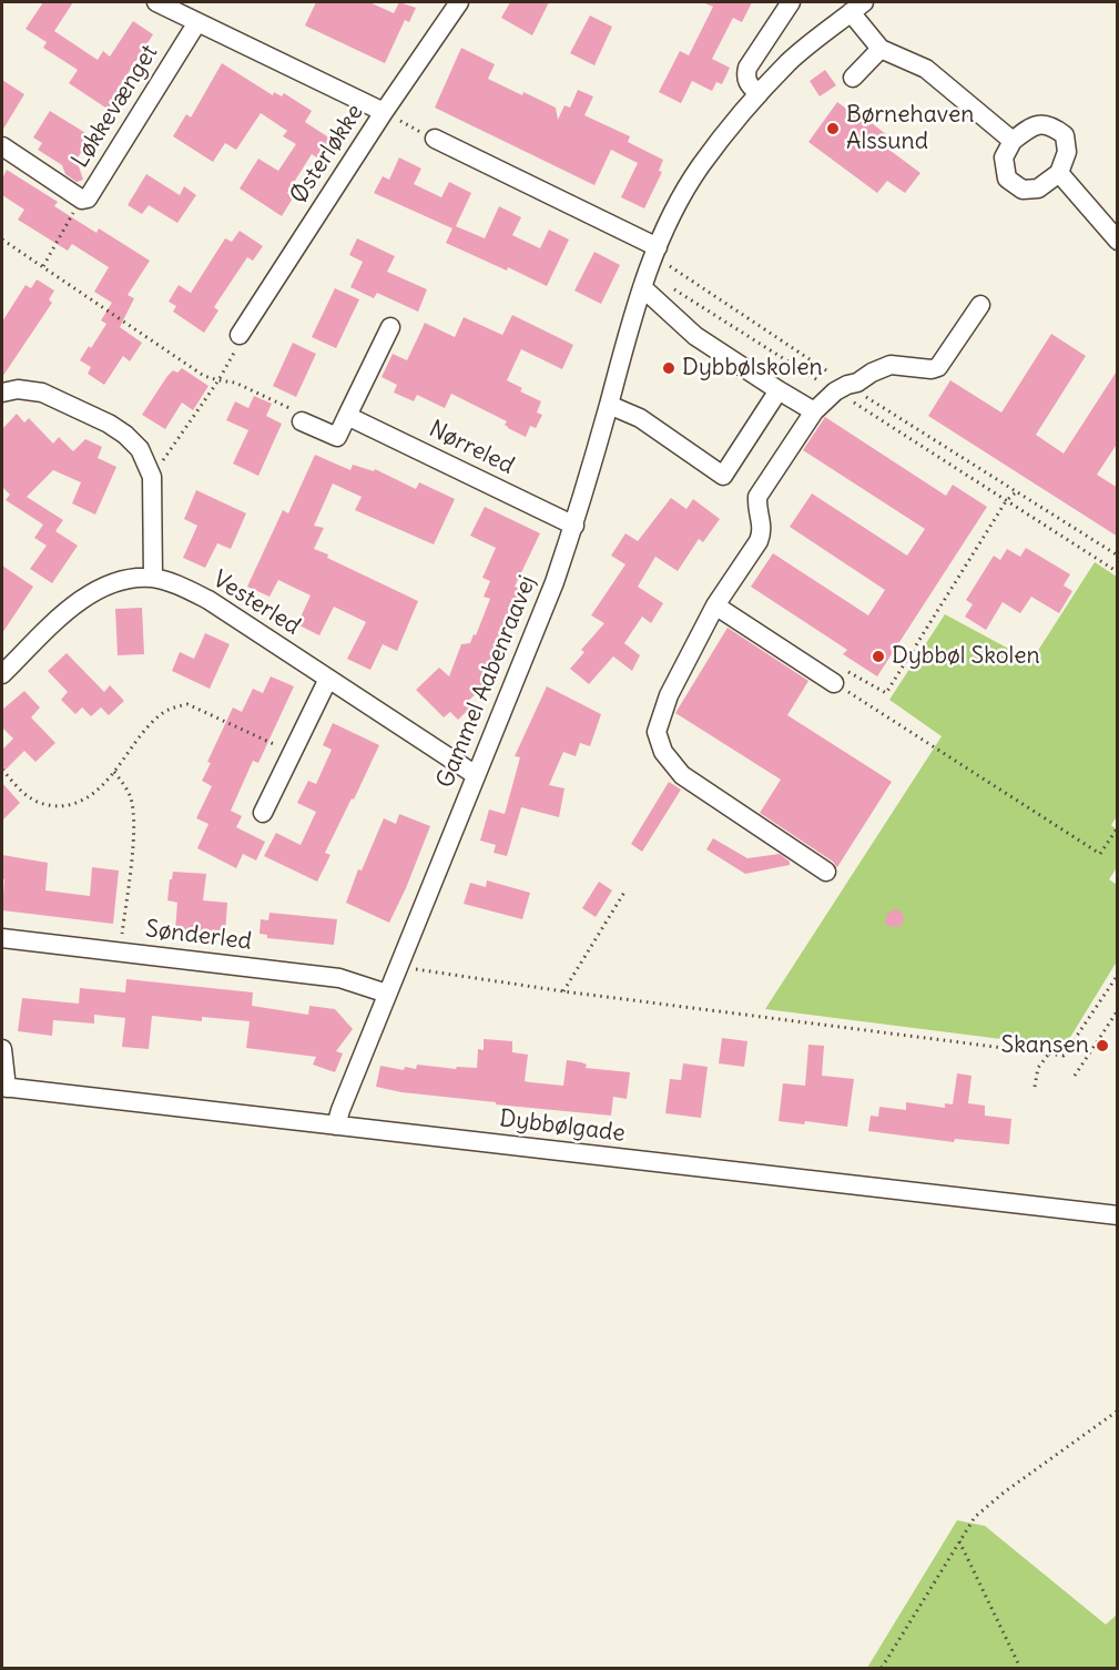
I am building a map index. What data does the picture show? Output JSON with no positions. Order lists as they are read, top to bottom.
{
  "streets": {
    "street": [
      "Løkkevænget",
      "Østerløkke",
      "Nørreled",
      "Vesterled",
      "Gammel Aabenraavej",
      "Sønderled",
      "Dybbølgade"
    ]
  },
  "crossings": [
    ["Nørreled", "Gammel Aabenraavej"],
    ["Vesterled", "Gammel Aabenraavej"],
    ["Gammel Aabenraavej", "Sønderled"],
    ["Gammel Aabenraavej", "Dybbølgade"]
  ],
  "places": [
    "Børnehaven Alssund",
    "Dybbølskolen",
    "Dybbøl Skolen",
    "Skansen"
  ]
}
